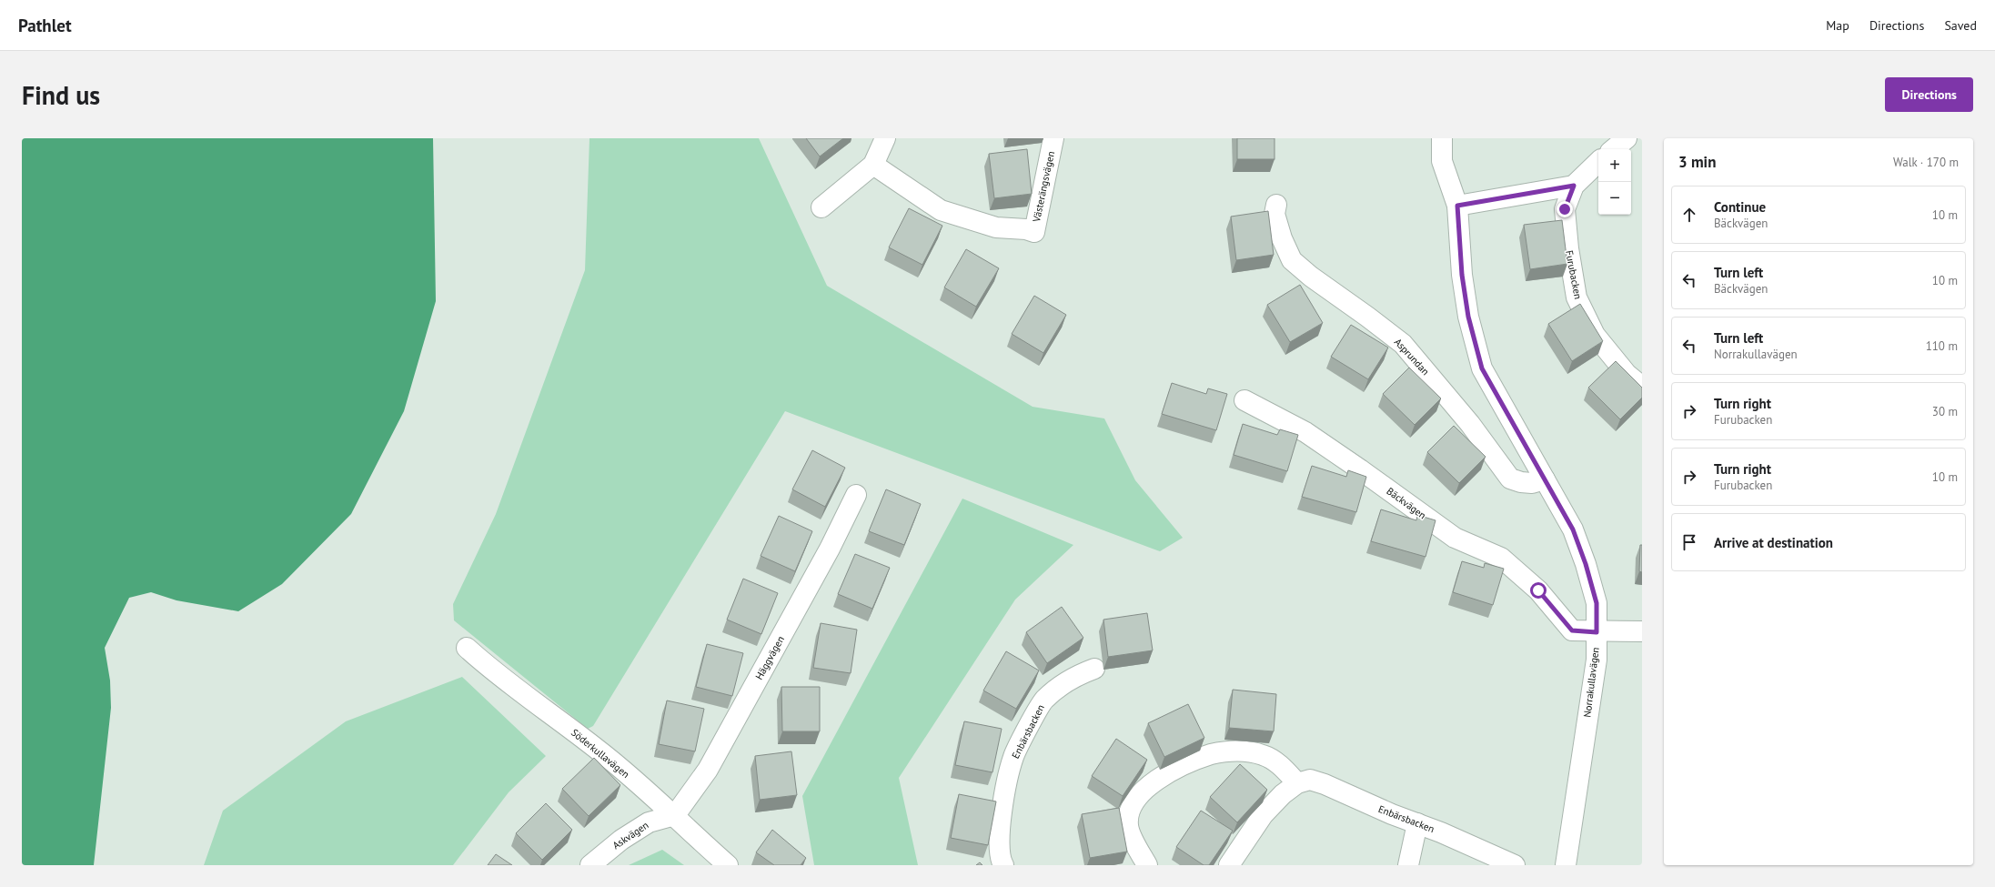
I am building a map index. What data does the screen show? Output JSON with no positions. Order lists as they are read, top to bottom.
{
  "streets": {
    "street": [
      "Västerängsvägen",
      "Furubacken",
      "Asprundan",
      "Bäckvägen",
      "Häggvägen",
      "Norrakullavägen",
      "Enbärsbacken",
      "Söderkullavägen",
      "Askvägen"
    ]
  },
  "crossings": [
    ["Asprundan", "Norrakullavägen"],
    ["Bäckvägen", "Norrakullavägen"],
    ["Häggvägen", "Söderkullavägen"],
    ["Häggvägen", "Askvägen"],
    ["Söderkullavägen", "Askvägen"]
  ],
  "page": {
    "header": "Pathlet",
    "nav": ["Map", "Directions", "Saved"],
    "buttons": "Directions",
    "title": "Find us",
    "heading": ["3 min", "Walk · 170 m"],
    "map_buttons": ["+", "−"],
    "list": [
      ["Continue", "Bäckvägen", "10 m"],
      ["Turn left", "Bäckvägen", "10 m"],
      ["Turn left", "Norrakullavägen", "110 m"],
      ["Turn right", "Furubacken", "30 m"],
      ["Turn right", "Furubacken", "10 m"],
      "Arrive at destination"
    ]
  }
}
